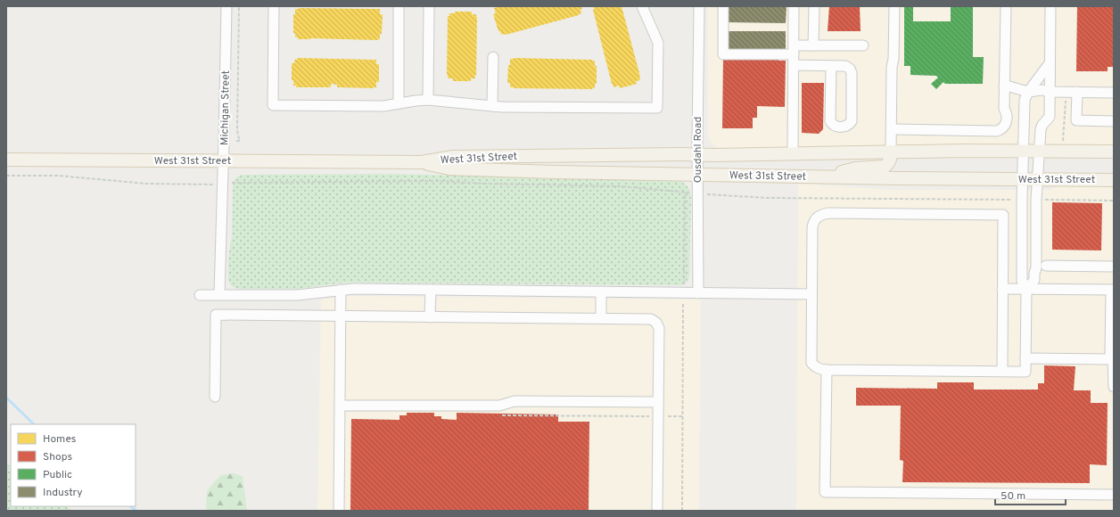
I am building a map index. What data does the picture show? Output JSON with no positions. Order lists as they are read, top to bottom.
{
  "streets": {
    "main road": ["West 31st Street"],
    "street": ["Michigan Street", "Ousdahl Road"]
  },
  "crossings": [
    ["Michigan Street", "West 31st Street"],
    ["Ousdahl Road", "West 31st Street"]
  ],
  "legend": [
    "Homes",
    "Shops",
    "Public",
    "Industry"
  ],
  "scale_bar": "50 m"
}
